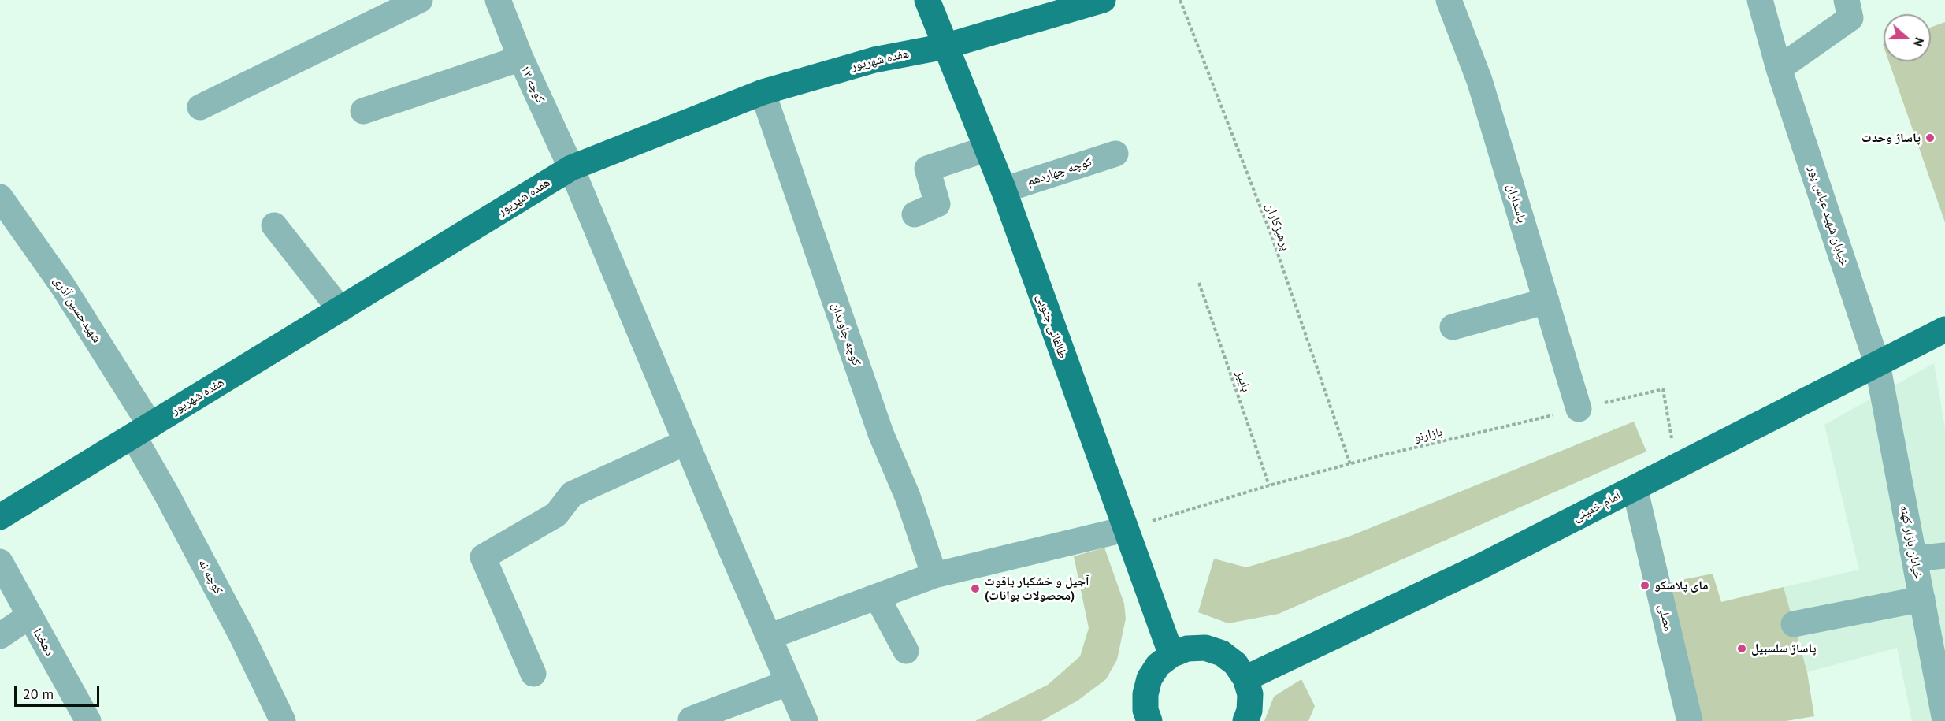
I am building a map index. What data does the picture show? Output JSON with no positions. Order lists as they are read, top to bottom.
{
  "streets": {
    "main road": ["هفده شهریور", "طالقانی جنوبی", "امام خمینی"],
    "street": [
      "کوچه ۱۲",
      "کوچه چهاردهم",
      "پاسداران",
      "خیابان شهید عباس پور",
      "شهیدحسین آذری",
      "کوچه جاویدان",
      "خیابان بازار کهنه",
      "کوچه نه",
      "مصلی",
      "دهخدا"
    ],
    "path": ["پرهیزکاران", "پاییز", "بازارنو"]
  },
  "crossings": [
    ["هفده شهریور", "کوچه ۱۲"],
    ["هفده شهریور", "شهیدحسین آذری"],
    ["هفده شهریور", "طالقانی جنوبی"],
    ["هفده شهریور", "کوچه جاویدان"],
    ["هفده شهریور", "کوچه نه"],
    ["کوچه چهاردهم", "طالقانی جنوبی"],
    ["پاسداران", "بازارنو"],
    ["خیابان شهید عباس پور", "امام خمینی"],
    ["خیابان شهید عباس پور", "خیابان بازار کهنه"],
    ["پرهیزکاران", "بازارنو"],
    ["شهیدحسین آذری", "کوچه نه"],
    ["طالقانی جنوبی", "بازارنو"],
    ["پاییز", "بازارنو"],
    ["بازارنو", "امام خمینی"],
    ["امام خمینی", "خیابان بازار کهنه"],
    ["امام خمینی", "مصلی"]
  ],
  "places": [
    "پاساژ وحدت",
    "مای پلاسکو",
    "آجیل و خشکبار یاقوت (محصولات بوانات)",
    "پاساژ سلسبیل"
  ],
  "scale_bar": "20 m",
  "north": "right"
}
